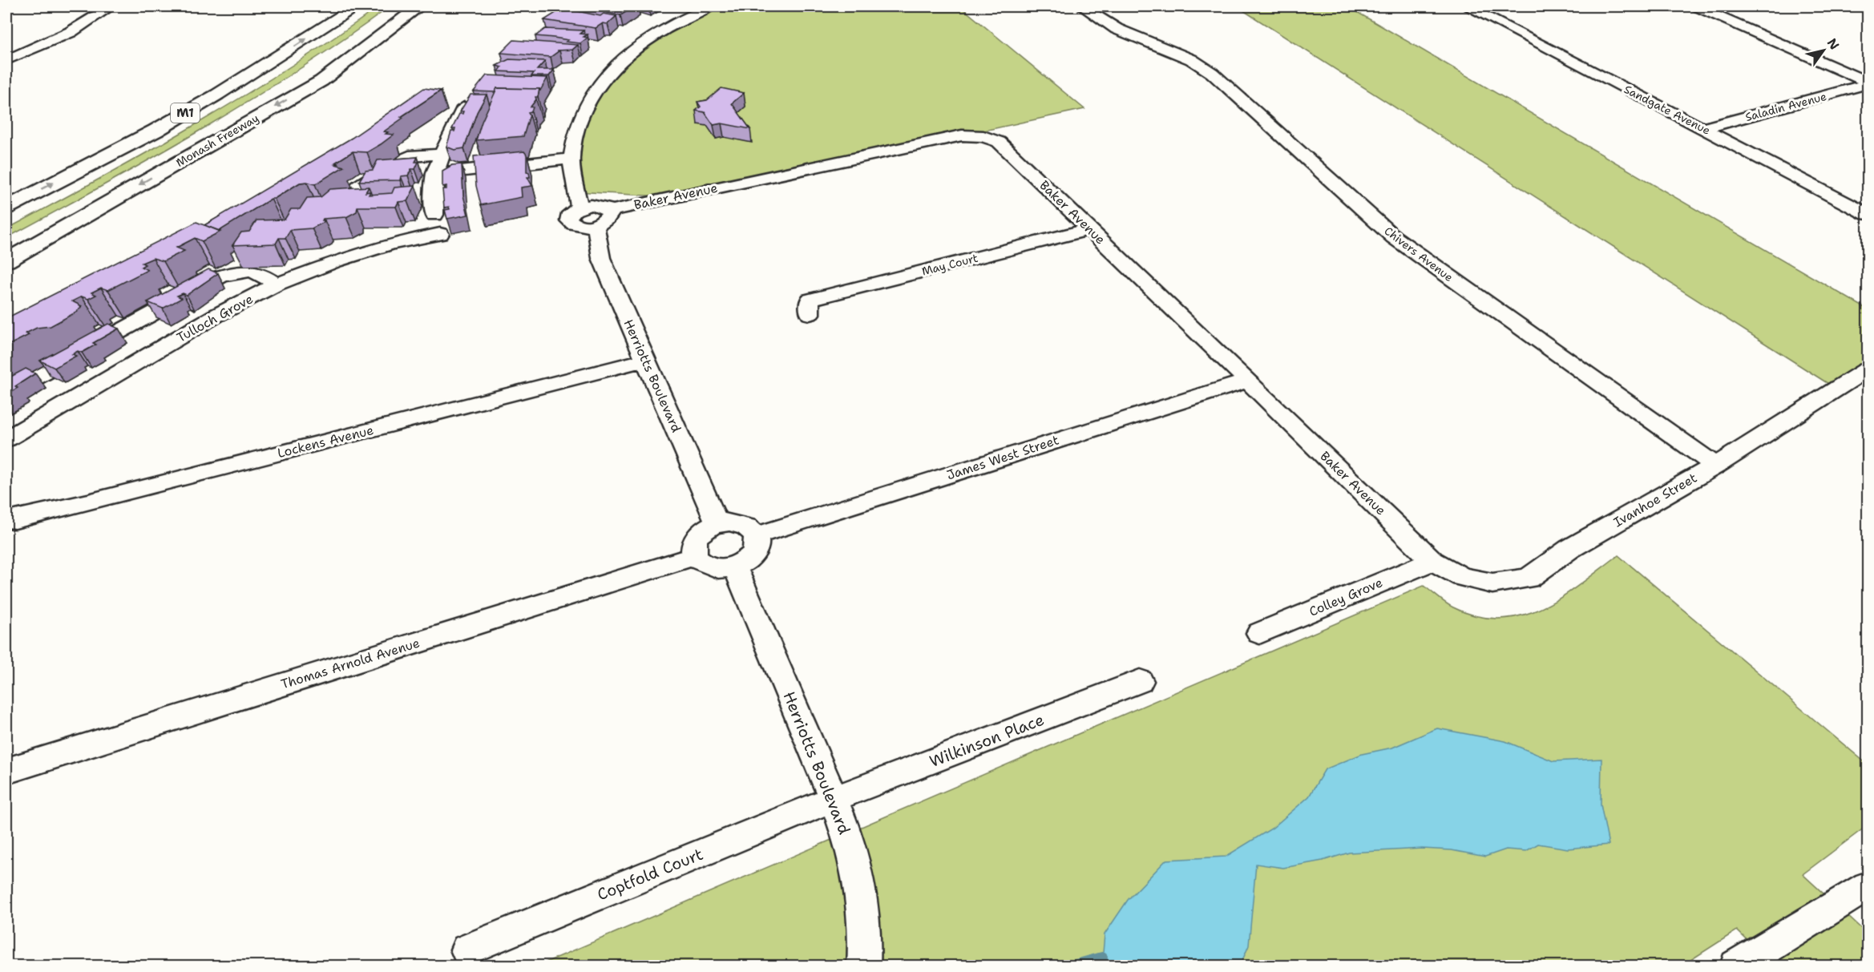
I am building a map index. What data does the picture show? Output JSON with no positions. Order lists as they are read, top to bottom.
{
  "streets": {
    "highway": ["M1", "Monash Freeway"],
    "street": [
      "Saladin Avenue",
      "Sandgate Avenue",
      "Baker Avenue",
      "Chivers Avenue",
      "May Court",
      "Tulloch Grove",
      "Herriotts Boulevard",
      "Lockens Avenue",
      "James West Street",
      "Ivanhoe Street",
      "Colley Grove",
      "Thomas Arnold Avenue",
      "Wilkinson Place",
      "Coptfold Court"
    ]
  },
  "crossings": [
    ["Saladin Avenue", "Sandgate Avenue"],
    ["Baker Avenue", "May Court"],
    ["Baker Avenue", "Herriotts Boulevard"],
    ["Baker Avenue", "James West Street"],
    ["Baker Avenue", "Ivanhoe Street"],
    ["Baker Avenue", "Colley Grove"],
    ["Chivers Avenue", "Ivanhoe Street"],
    ["Herriotts Boulevard", "Lockens Avenue"],
    ["Herriotts Boulevard", "James West Street"],
    ["Herriotts Boulevard", "Thomas Arnold Avenue"],
    ["Herriotts Boulevard", "Wilkinson Place"],
    ["Herriotts Boulevard", "Coptfold Court"],
    ["James West Street", "Thomas Arnold Avenue"],
    ["Ivanhoe Street", "Colley Grove"],
    ["Wilkinson Place", "Coptfold Court"]
  ],
  "north": "top right"
}
